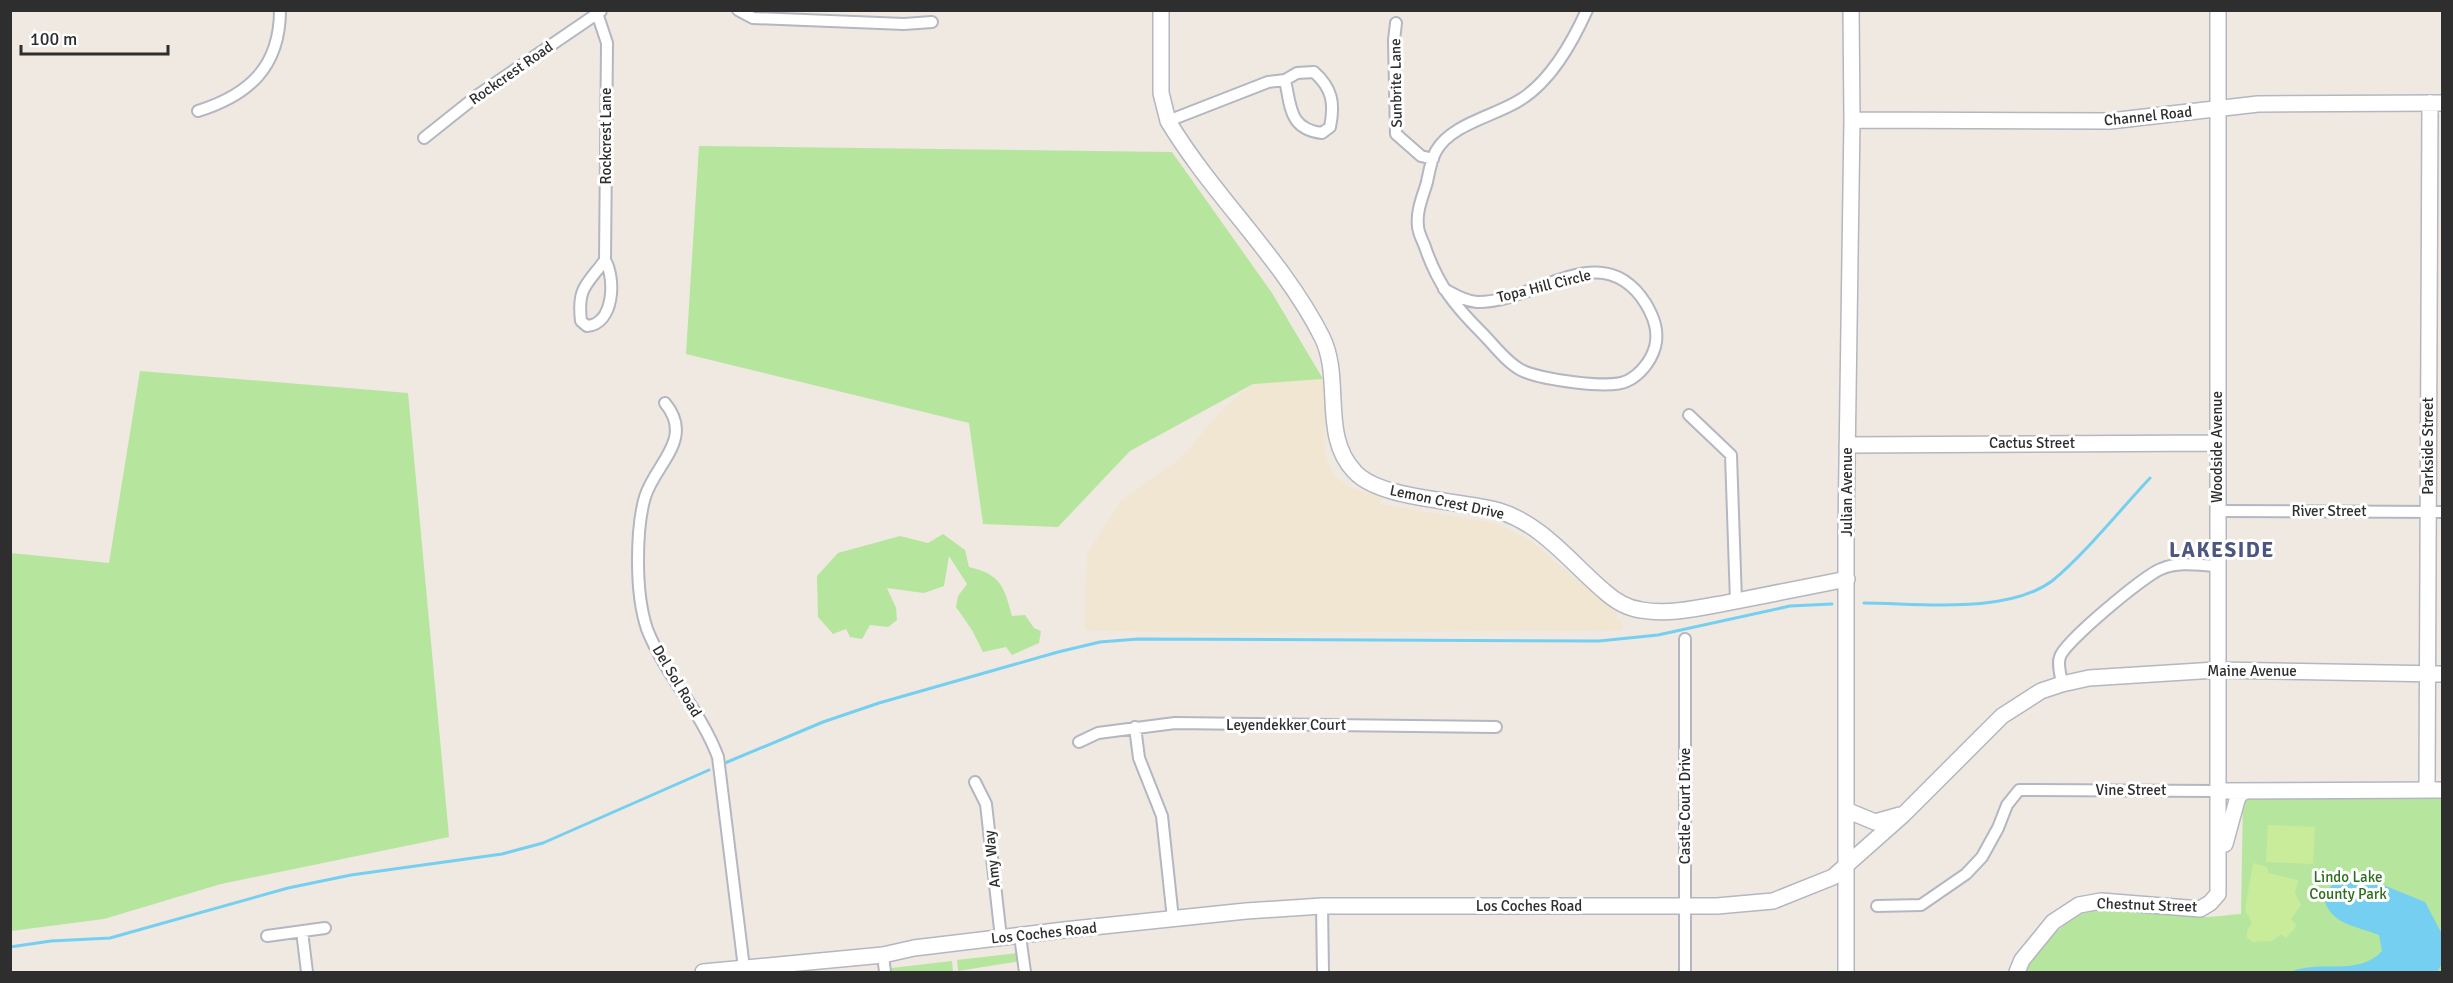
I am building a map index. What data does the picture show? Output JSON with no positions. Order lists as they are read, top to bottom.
{
  "streets": {
    "street": [
      "Rockcrest Road",
      "Sunbrite Lane",
      "Channel Road",
      "Rockcrest Lane",
      "Topa Hill Circle",
      "Cactus Street",
      "Parkside Street",
      "Woodside Avenue",
      "Julian Avenue",
      "Lemon Crest Drive",
      "River Street",
      "Maine Avenue",
      "Del Sol Road",
      "Leyendekker Court",
      "Vine Street",
      "Castle Court Drive",
      "Amy Way",
      "Chestnut Street",
      "Los Coches Road"
    ]
  },
  "crossings": [
    ["Rockcrest Road", "Rockcrest Lane"],
    ["Sunbrite Lane", "Topa Hill Circle"],
    ["Channel Road", "Parkside Street"],
    ["Channel Road", "Woodside Avenue"],
    ["Channel Road", "Julian Avenue"],
    ["Cactus Street", "Woodside Avenue"],
    ["Cactus Street", "Julian Avenue"],
    ["Parkside Street", "River Street"],
    ["Parkside Street", "Maine Avenue"],
    ["Parkside Street", "Vine Street"],
    ["Woodside Avenue", "River Street"],
    ["Woodside Avenue", "Maine Avenue"],
    ["Woodside Avenue", "Vine Street"],
    ["Woodside Avenue", "Chestnut Street"],
    ["Julian Avenue", "Lemon Crest Drive"],
    ["Julian Avenue", "Los Coches Road"],
    ["Maine Avenue", "Los Coches Road"],
    ["Del Sol Road", "Los Coches Road"],
    ["Castle Court Drive", "Los Coches Road"],
    ["Amy Way", "Los Coches Road"]
  ],
  "districts": ["LAKESIDE"],
  "parks": ["Lindo Lake County Park"],
  "scale_bar": "100 m"
}
